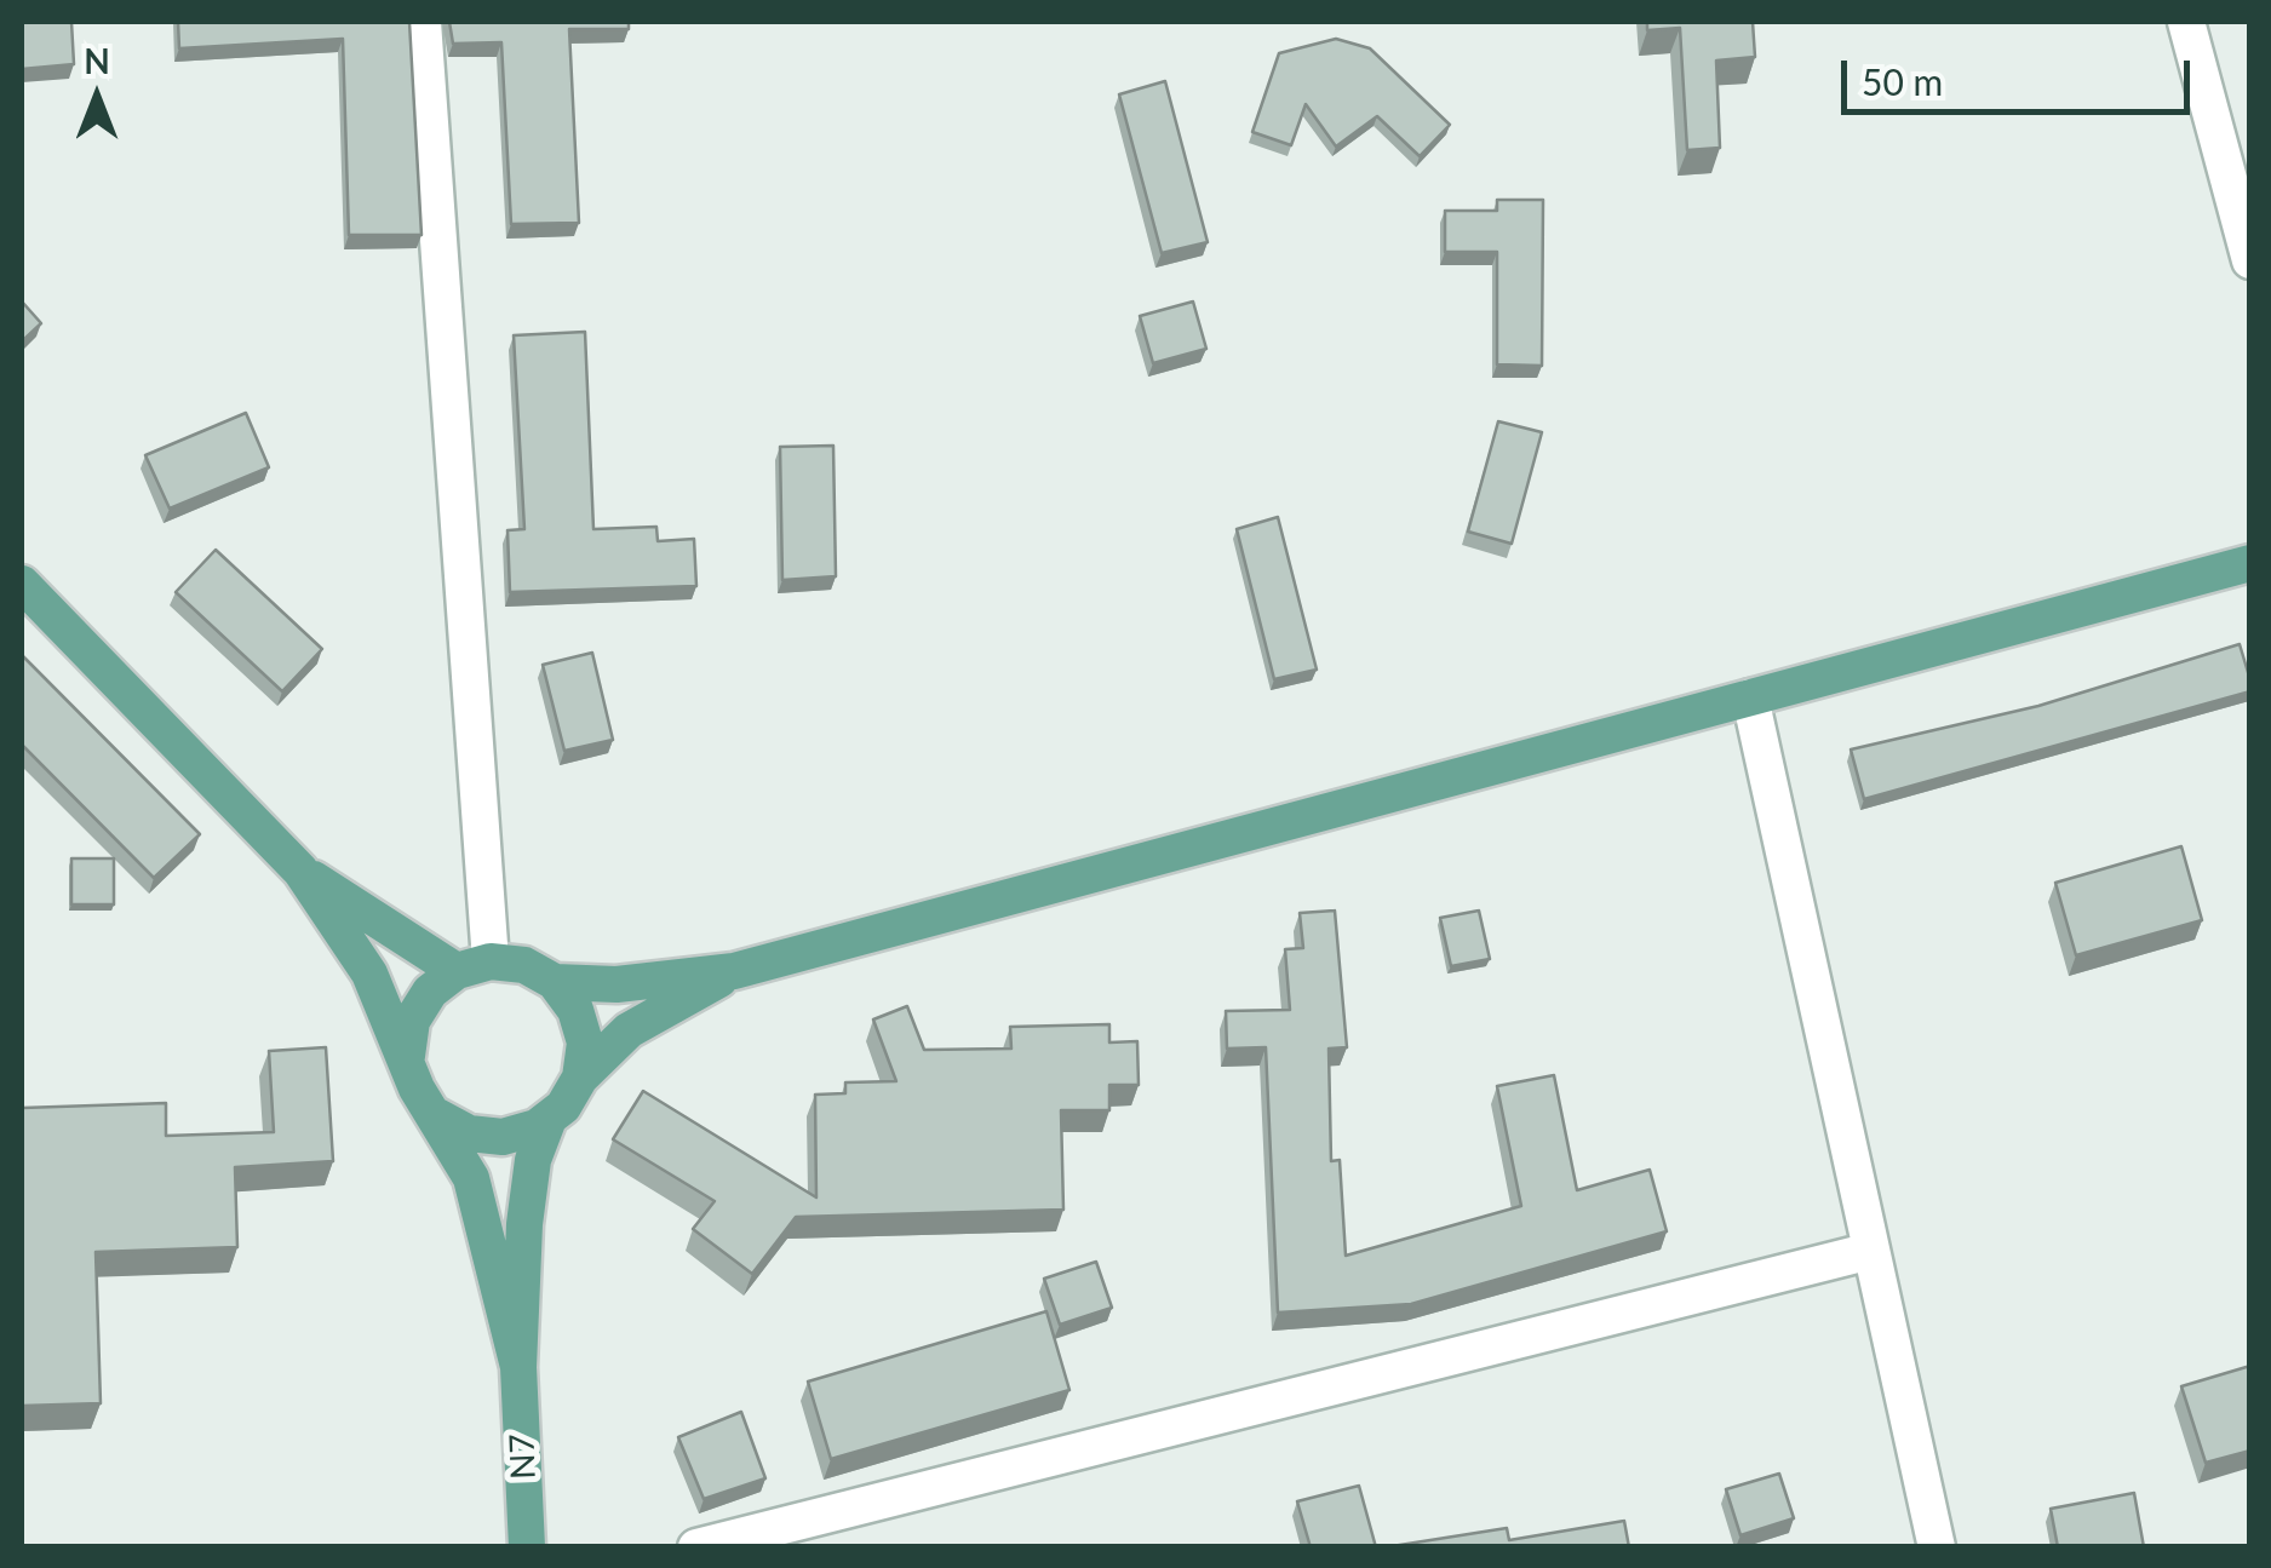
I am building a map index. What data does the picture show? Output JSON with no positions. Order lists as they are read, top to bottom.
{
  "streets": {
    "main road": ["N7"]
  },
  "scale_bar": "50 m",
  "north": "top"
}
